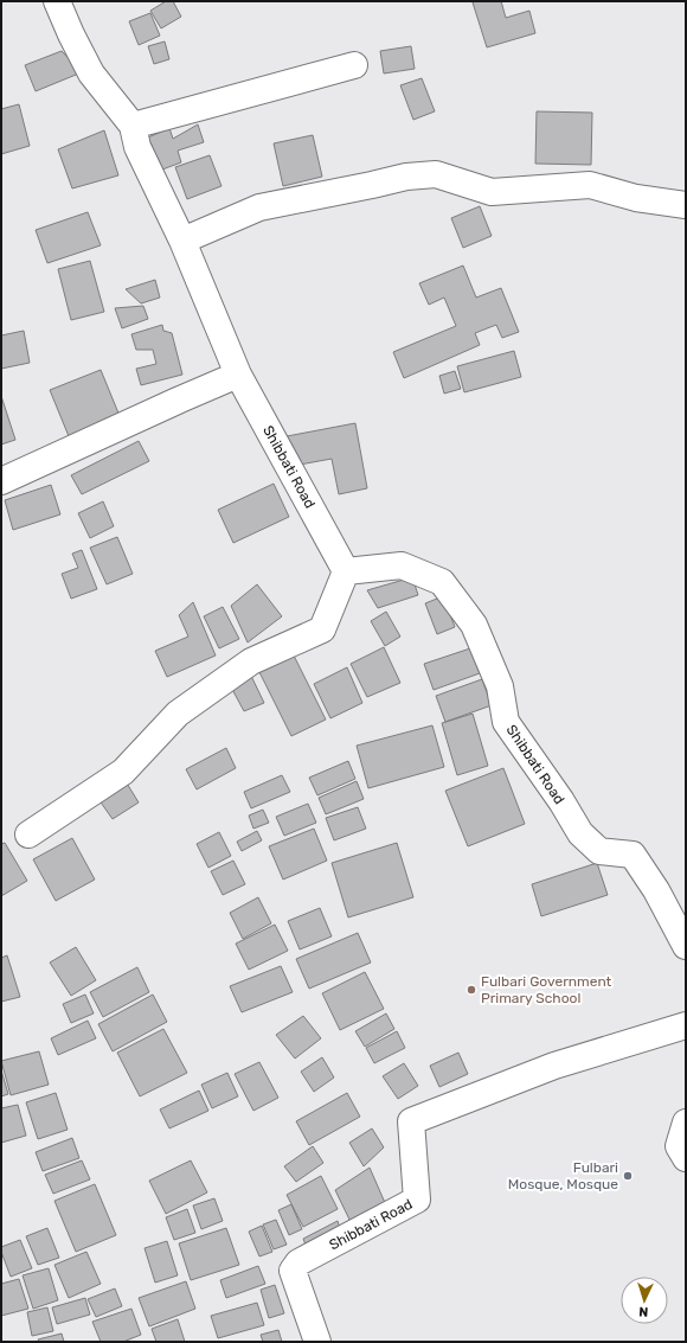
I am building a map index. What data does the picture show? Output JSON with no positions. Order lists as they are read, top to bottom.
{
  "streets": {
    "street": ["Shibbati Road"]
  },
  "places": ["Fulbari Government Primary School", "Fulbari Mosque, Mosque"],
  "north": "bottom"
}
